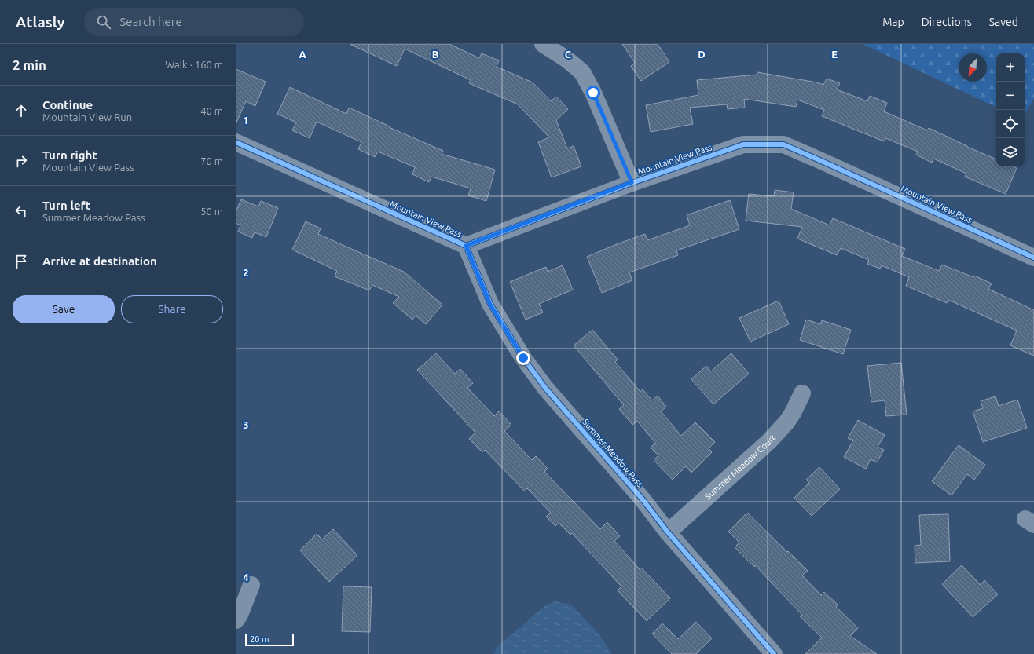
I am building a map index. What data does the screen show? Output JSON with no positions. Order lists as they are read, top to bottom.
{
  "streets": {
    "street": ["Mountain View Pass", "Summer Meadow Pass", "Summer Meadow Court"]
  },
  "crossings": [
    ["Mountain View Pass", "Summer Meadow Pass"],
    ["Summer Meadow Pass", "Summer Meadow Court"]
  ],
  "scale_bar": "20 m",
  "north": "bottom left",
  "page": {
    "header": "Atlasly",
    "search": "Search here",
    "nav": ["Map", "Directions", "Saved"],
    "heading": ["2 min", "Walk · 160 m"],
    "map_buttons": ["+", "−"],
    "list": [
      ["Continue", "Mountain View Run", "40 m"],
      ["Turn right", "Mountain View Pass", "70 m"],
      ["Turn left", "Summer Meadow Pass", "50 m"],
      "Arrive at destination"
    ],
    "buttons": ["Save", "Share"],
    "scale": "20 m"
  },
  "grid": {
    "columns": [
      "A",
      "B",
      "C",
      "D",
      "E"
    ],
    "rows": [
      "1",
      "2",
      "3",
      "4"
    ]
  }
}
